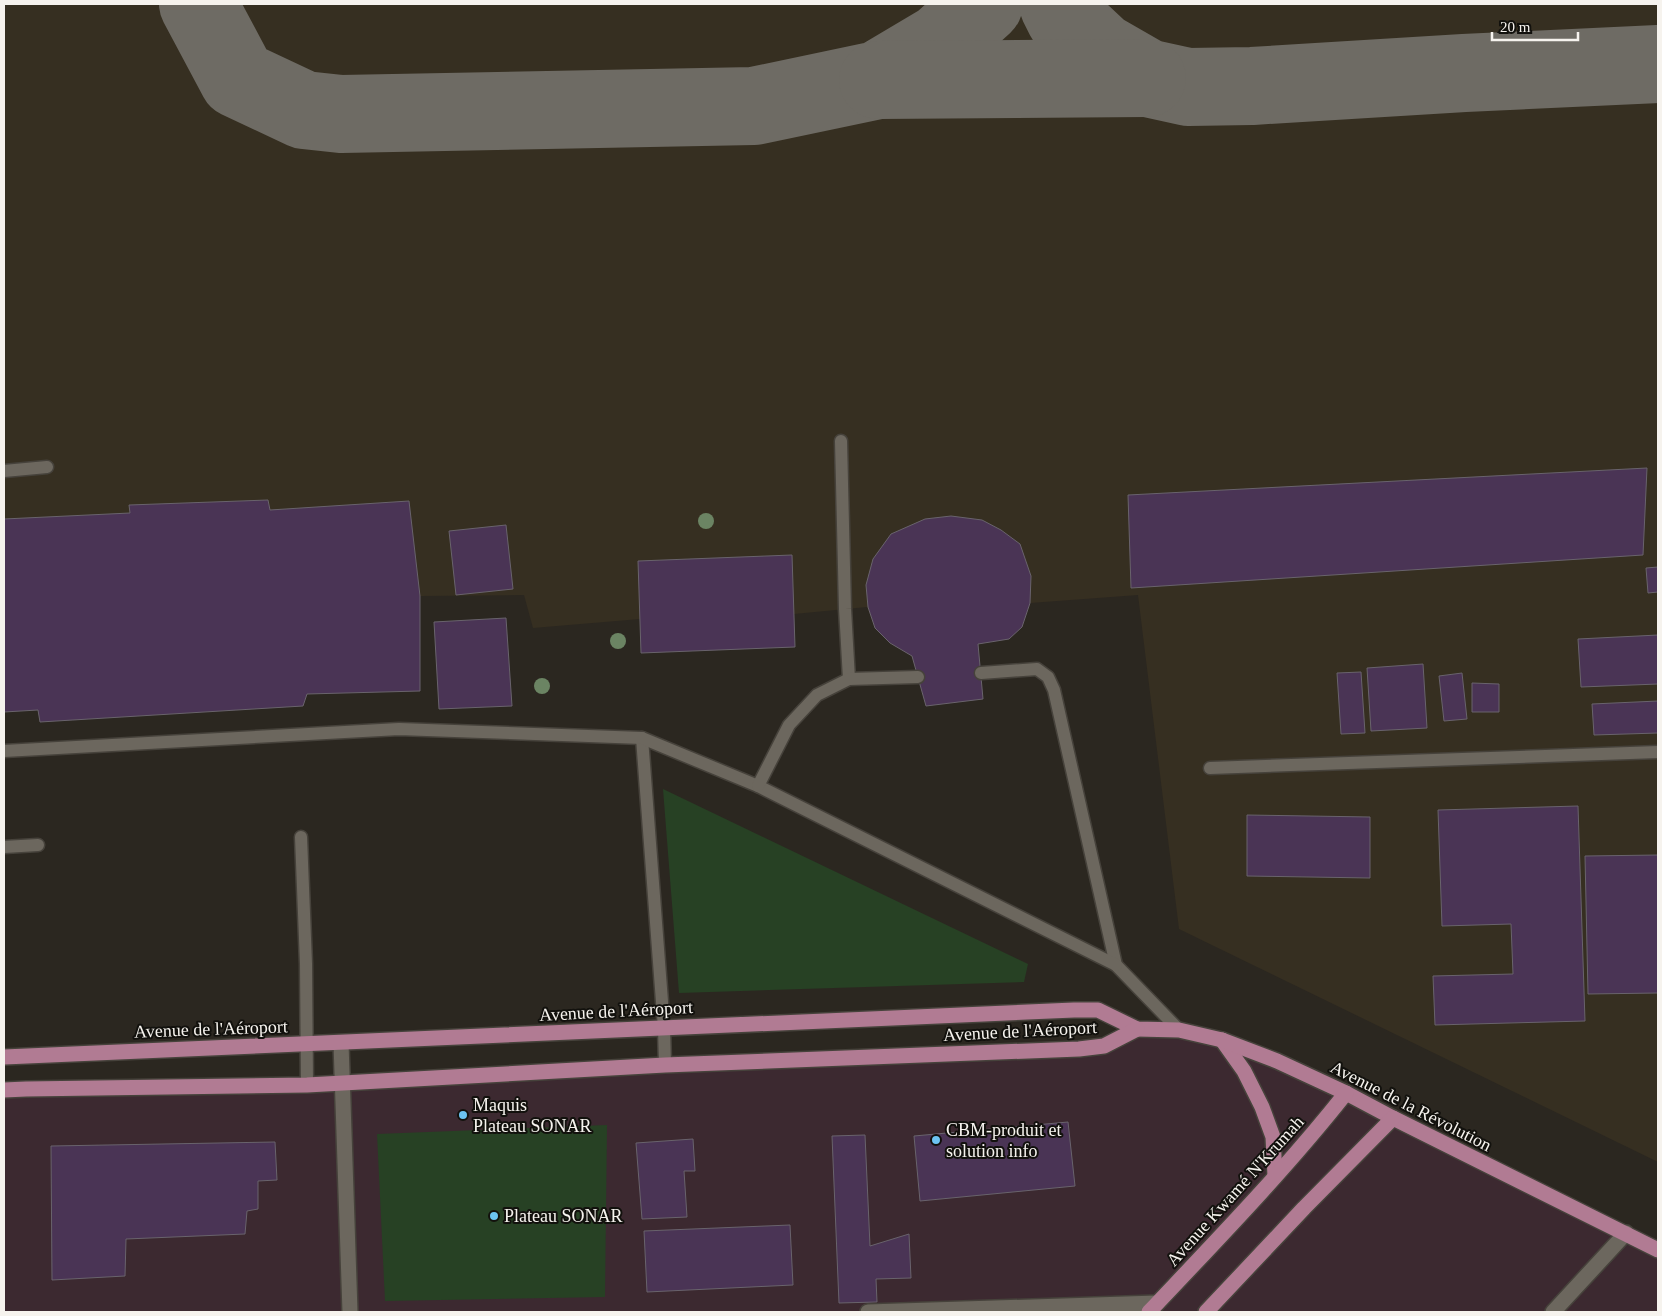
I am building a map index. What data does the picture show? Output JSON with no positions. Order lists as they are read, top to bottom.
{
  "streets": {
    "main road": ["Avenue de l'Aéroport", "Avenue de la Révolution", "Avenue Kwamé N'Krumah"]
  },
  "crossings": [
    ["Avenue de l'Aéroport", "Avenue de la Révolution"],
    ["Avenue de la Révolution", "Avenue Kwamé N'Krumah"]
  ],
  "places": ["Maquis Plateau SONAR", "CBM-produit et solution info", "Plateau SONAR"],
  "scale_bar": "20 m"
}
